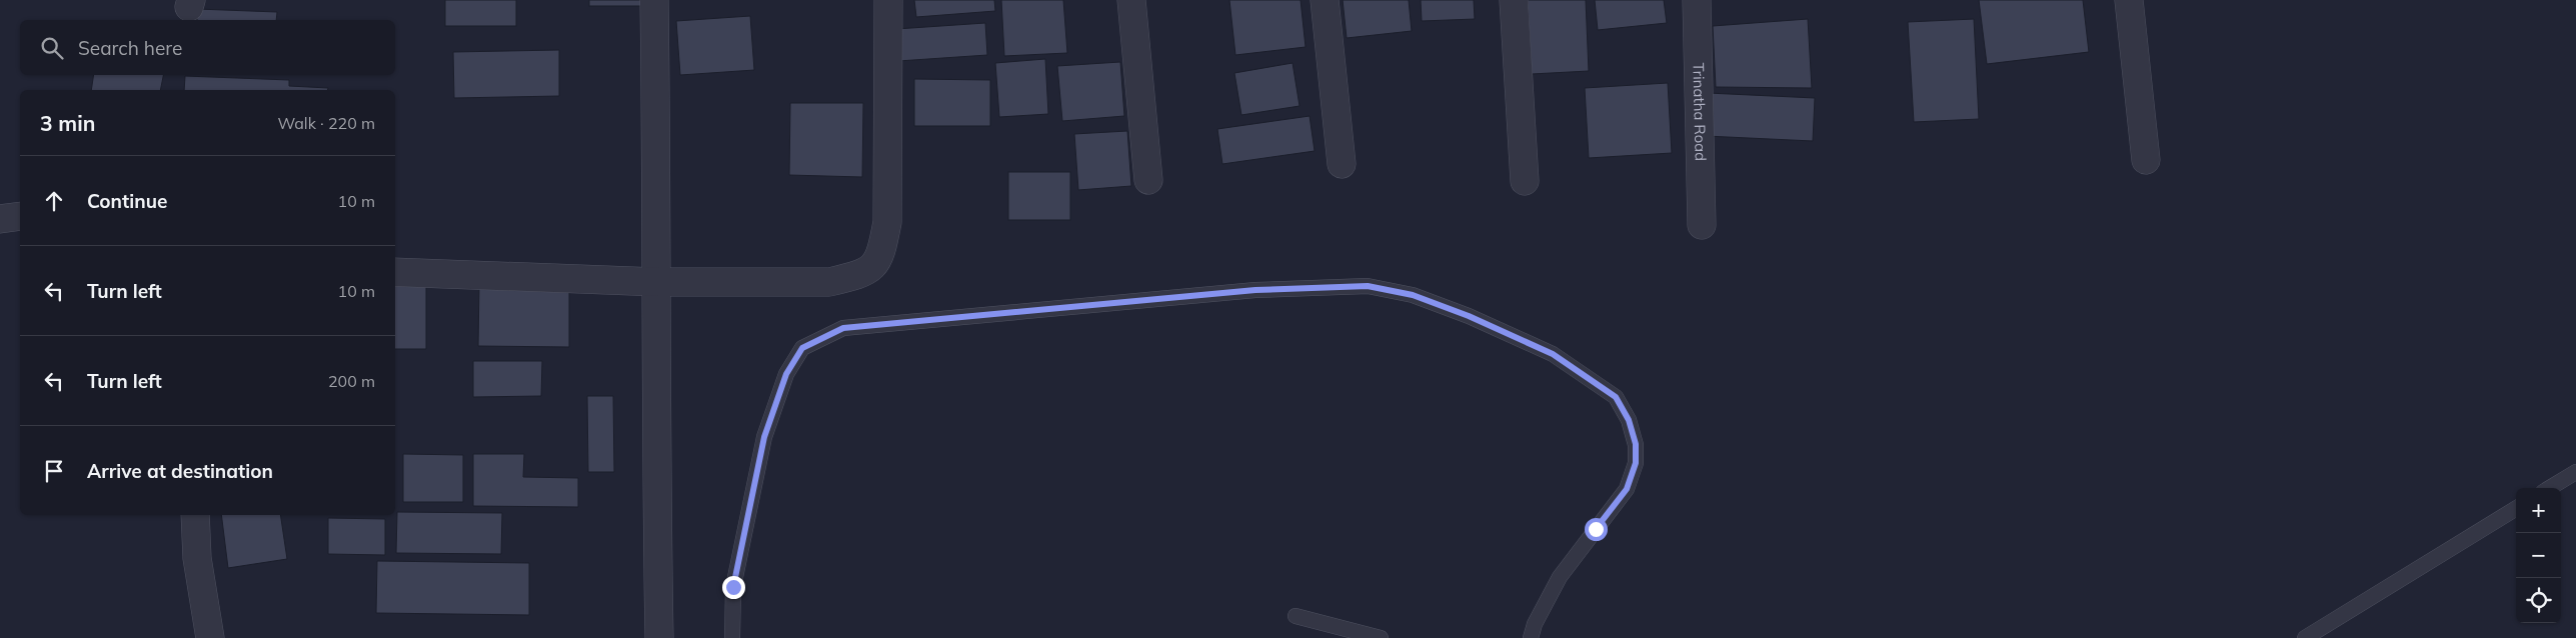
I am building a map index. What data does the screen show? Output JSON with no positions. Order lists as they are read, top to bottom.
{
  "streets": {
    "street": ["Trinatha Road"]
  },
  "page": {
    "search": "Search here",
    "heading": ["3 min", "Walk · 220 m"],
    "list": [
      ["Continue", "10 m"],
      ["Turn left", "10 m"],
      ["Turn left", "200 m"],
      "Arrive at destination"
    ],
    "map_buttons": ["+", "−"]
  }
}
